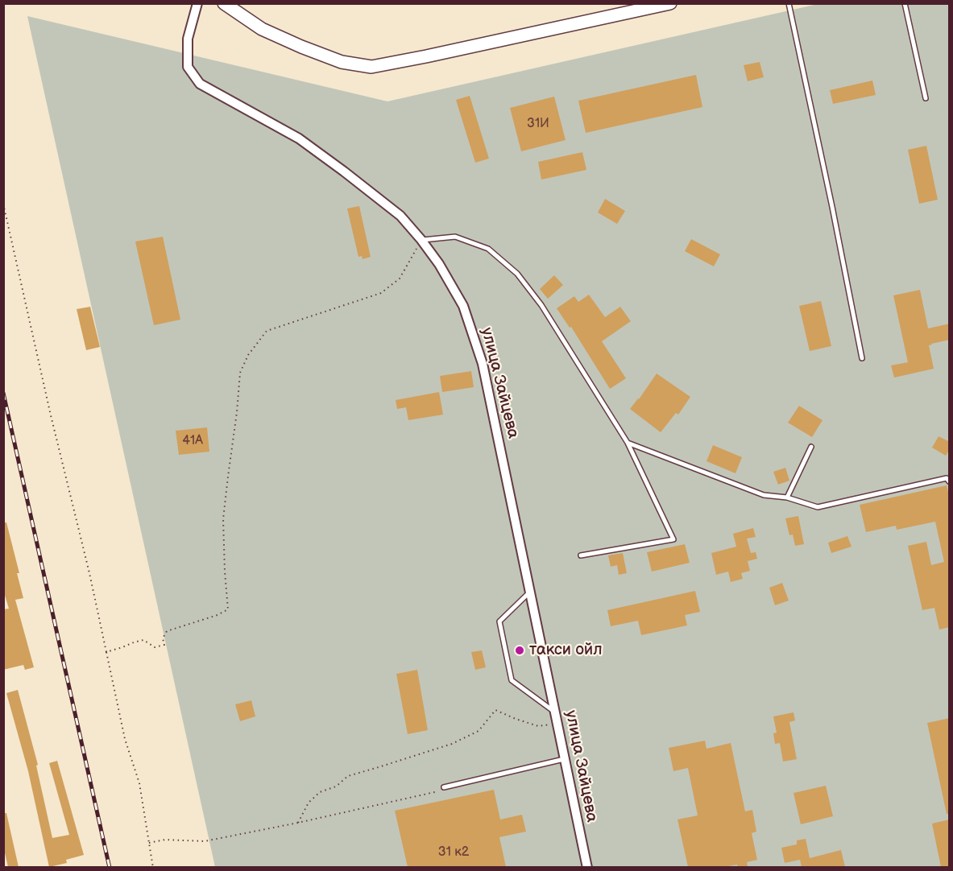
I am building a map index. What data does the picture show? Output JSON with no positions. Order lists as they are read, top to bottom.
{
  "streets": {
    "street": ["улица Зайцева"]
  },
  "places": ["такси ойл"],
  "house_numbers": ["31И", "41А", "31 к2"]
}
